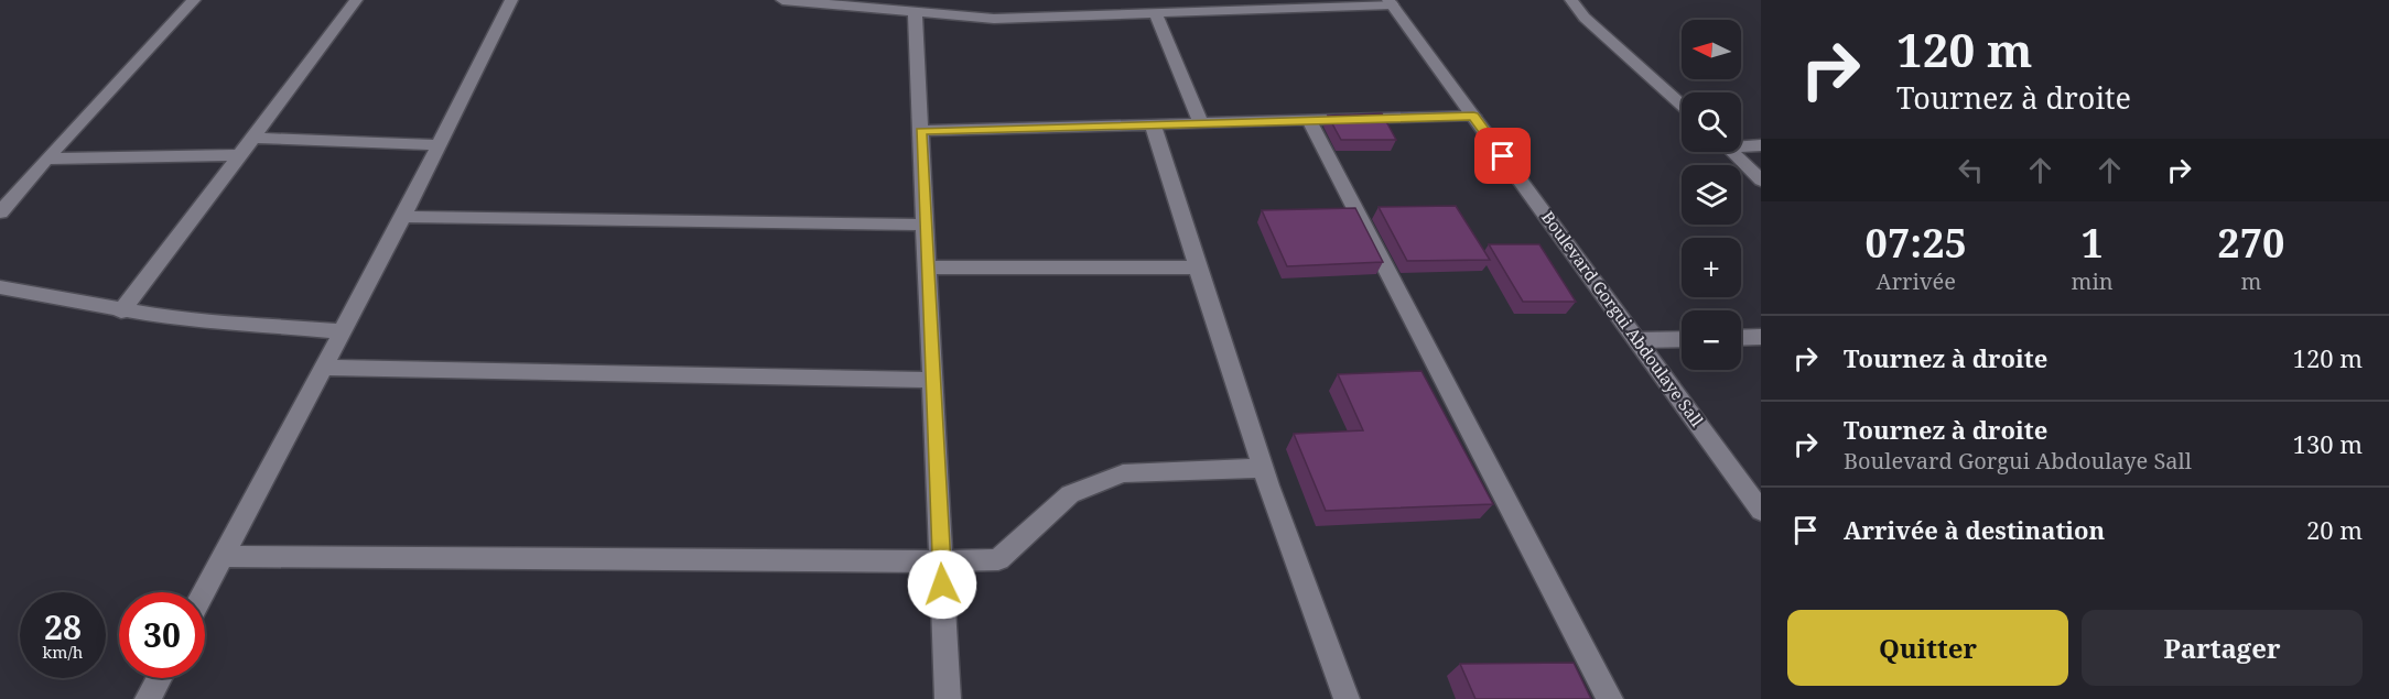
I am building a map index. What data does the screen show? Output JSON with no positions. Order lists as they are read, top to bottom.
{
  "streets": {
    "street": ["Boulevard Gorgui Abdoulaye Sall"]
  },
  "north": "left",
  "page": {
    "turn": ["120 m", "Tournez à droite"],
    "map_buttons": ["+", "−"],
    "eta": [
      "07:25",
      "Arrivée",
      "1",
      "min",
      "270",
      "m"
    ],
    "list": [
      {
        "name": "Tournez à droite",
        "value": "120 m"
      },
      {
        "name": "Tournez à droite",
        "note": "Boulevard Gorgui Abdoulaye Sall",
        "value": "130 m"
      },
      {
        "name": "Arrivée à destination",
        "value": "20 m"
      }
    ],
    "speed": "28 km/h",
    "limit": "30",
    "buttons": ["Quitter", "Partager"]
  }
}
